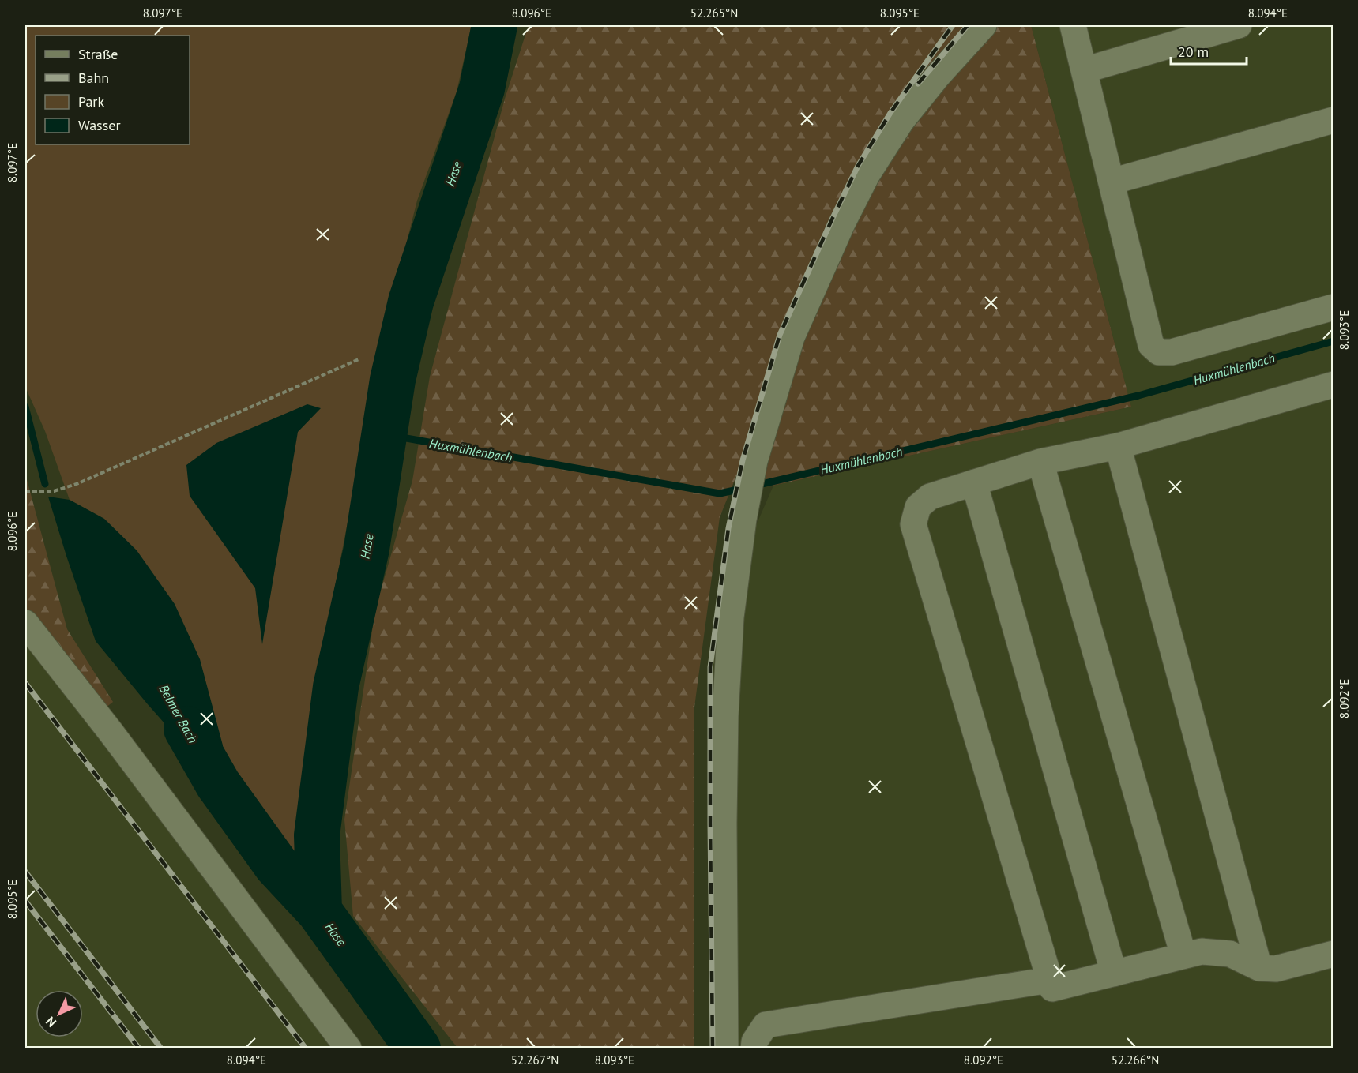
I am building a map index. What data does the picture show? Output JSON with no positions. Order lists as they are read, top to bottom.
{
  "water": ["Hase", "Huxmühlenbach", "Belmer Bach"],
  "legend": [
    "Straße",
    "Bahn",
    "Park",
    "Wasser"
  ],
  "scale_bar": "20 m",
  "north": "bottom left",
  "coordinates": [
    "8.097°E",
    "8.096°E",
    "52.265°N",
    "8.095°E",
    "8.094°E",
    "8.093°E",
    "8.092°E",
    "52.267°N",
    "52.266°N"
  ]
}
